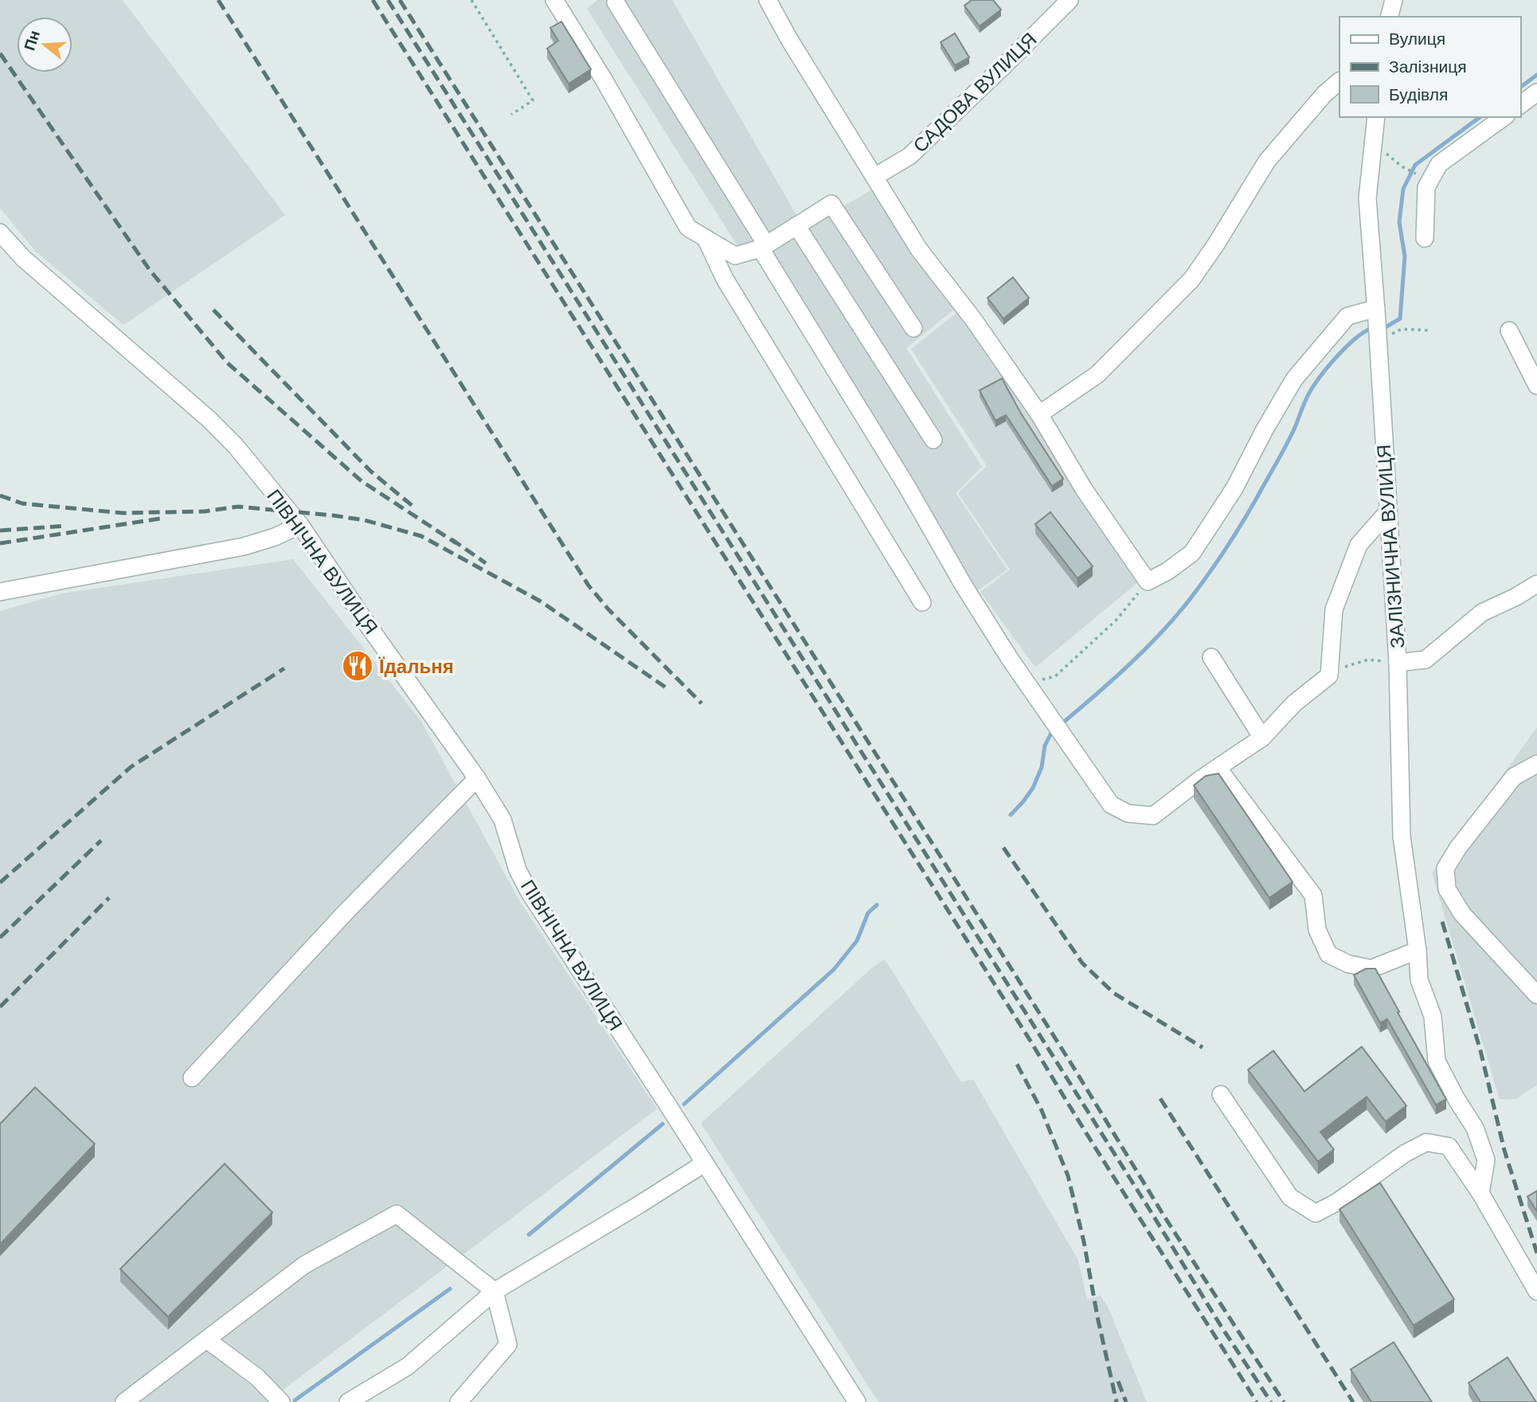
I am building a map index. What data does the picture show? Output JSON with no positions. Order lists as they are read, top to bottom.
{
  "streets": {
    "street": ["САДОВА ВУЛИЦЯ", "ЗАЛІЗНИЧНА ВУЛИЦЯ", "ПІВНІЧНА ВУЛИЦЯ"]
  },
  "places": {
    "restaurant": ["Їдальня"]
  },
  "legend": ["Вулиця", "Залізниця", "Будівля"],
  "north": "left"
}
